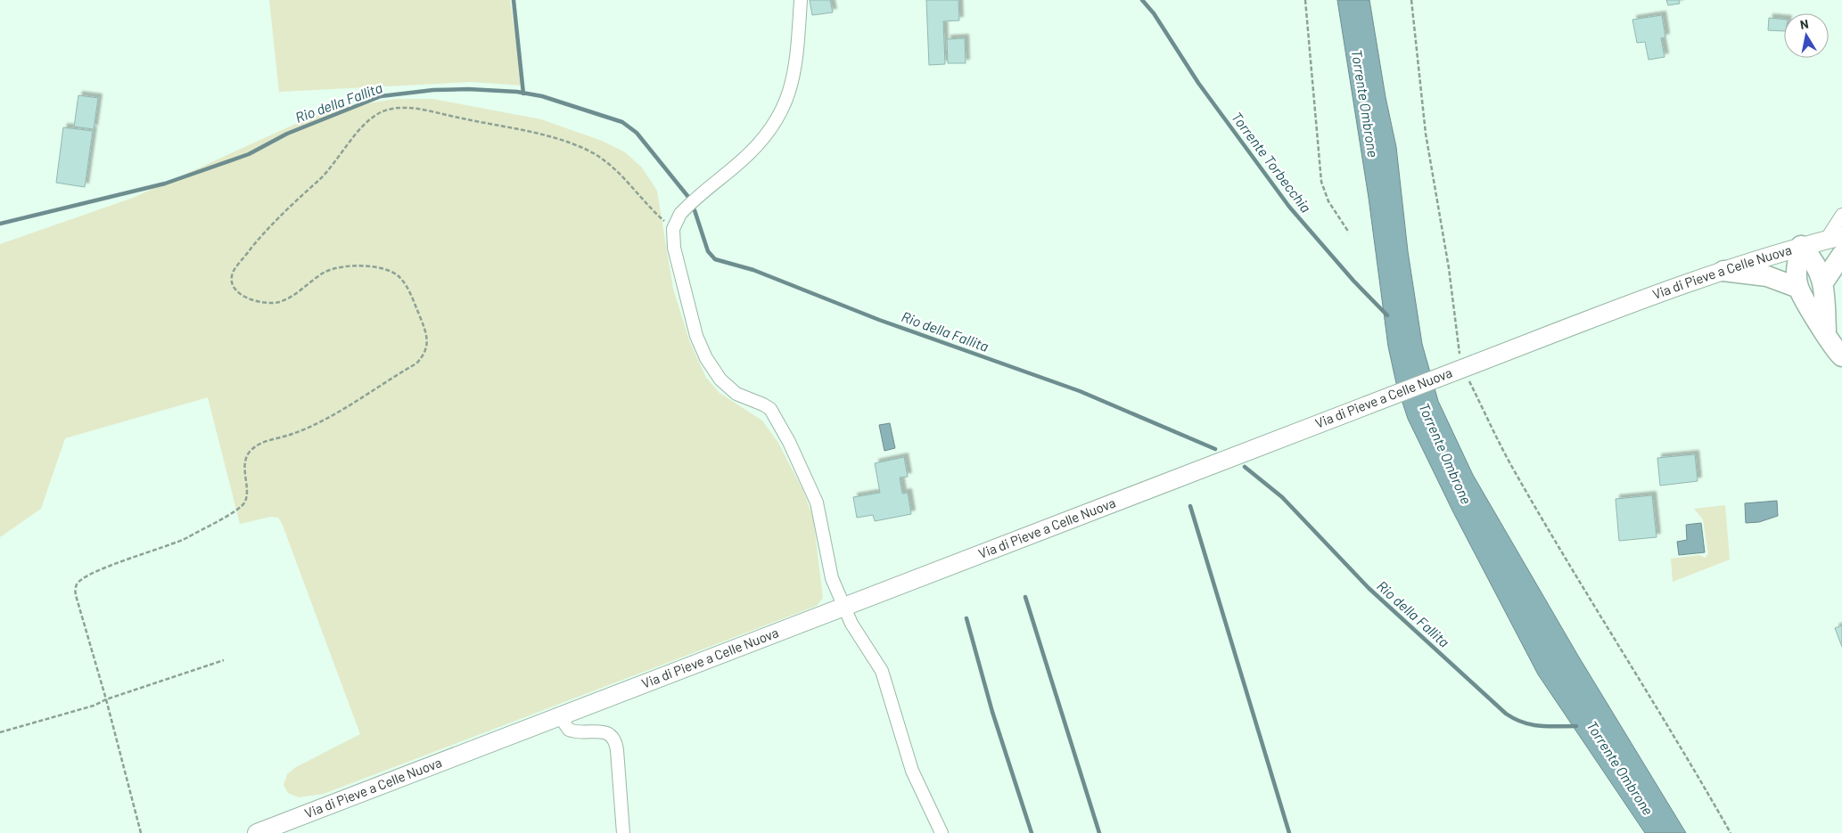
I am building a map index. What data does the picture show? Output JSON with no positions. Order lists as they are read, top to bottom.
{
  "streets": {
    "main road": ["Via di Pieve a Celle Nuova"]
  },
  "water": ["Rio della Fallita", "Torrente Ombrone", "Torrente Torbecchia"],
  "north": "top"
}
